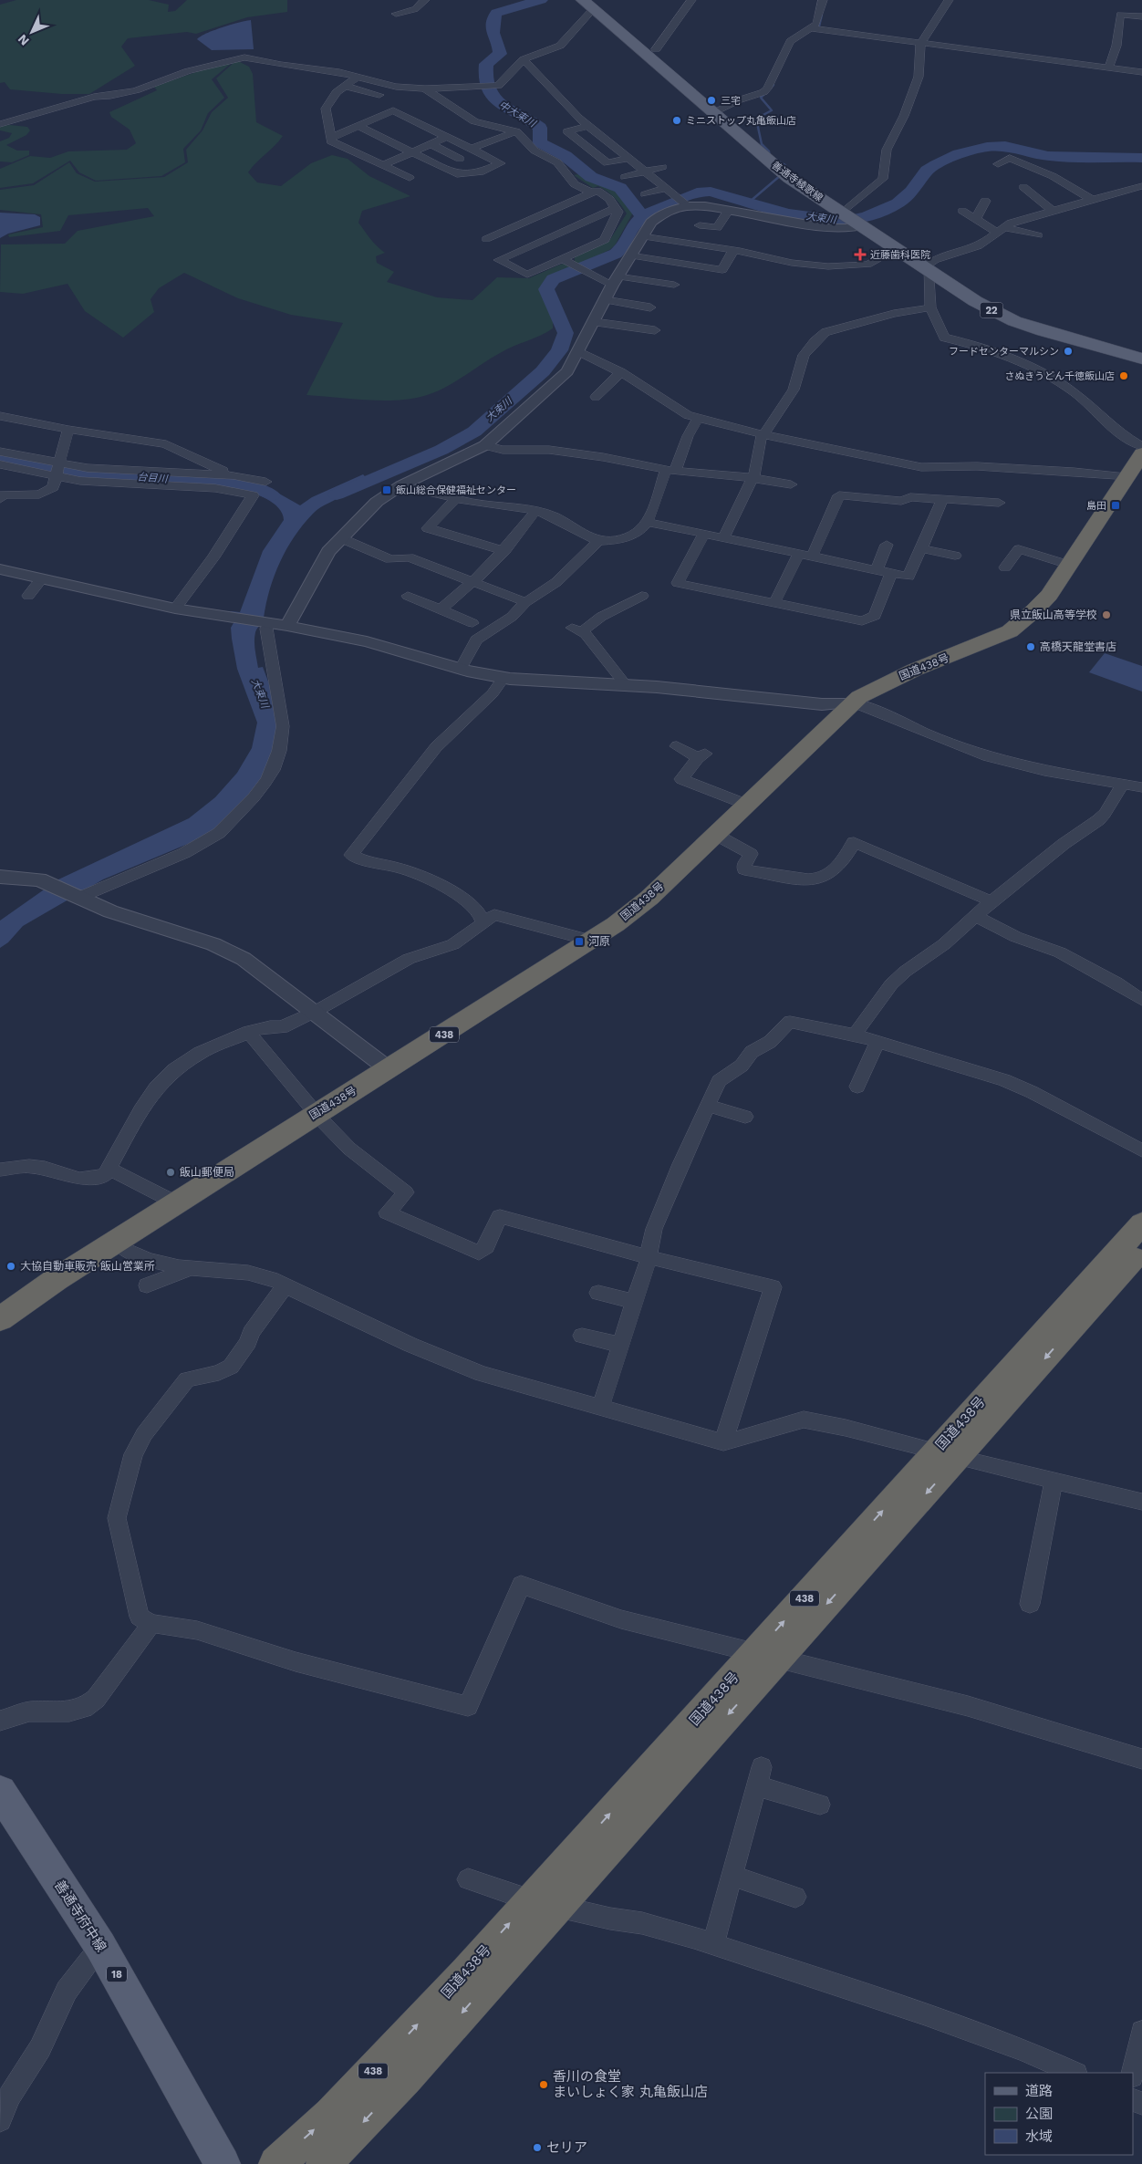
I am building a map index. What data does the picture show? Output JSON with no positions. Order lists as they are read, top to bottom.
{
  "streets": {
    "highway": ["国道438号", "438"],
    "main road": [
      "善通寺綾歌線",
      "22",
      "善通寺府中線",
      "18"
    ]
  },
  "water": ["中大束川", "大束川", "台目川"],
  "places": {
    "other": [
      "三宅",
      "ミニストップ丸亀飯山店",
      "フードセンターマルシン",
      "さぬきうどん千徳飯山店",
      "県立飯山高等学校",
      "高橋天龍堂書店",
      "飯山郵便局",
      "大協自動車販売 飯山営業所",
      "香川の食堂 まいしょく家 丸亀飯山店",
      "セリア"
    ],
    "health": ["近藤歯科医院"],
    "transit": ["飯山総合保健福祉センター", "島田", "河原"]
  },
  "legend": ["道路", "公園", "水域"],
  "north": "bottom left"
}
